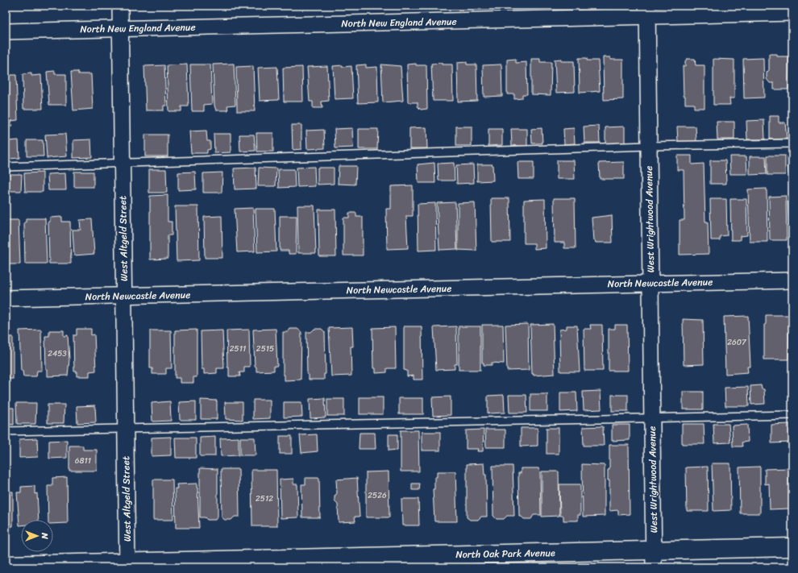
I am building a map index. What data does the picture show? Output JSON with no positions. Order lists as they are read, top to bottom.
{
  "streets": {
    "street": [
      "North New England Avenue",
      "West Wrightwood Avenue",
      "West Altgeld Street",
      "North Newcastle Avenue",
      "North Oak Park Avenue"
    ]
  },
  "crossings": [
    ["North New England Avenue", "West Wrightwood Avenue"],
    ["North New England Avenue", "West Altgeld Street"],
    ["West Wrightwood Avenue", "North Newcastle Avenue"],
    ["West Wrightwood Avenue", "North Oak Park Avenue"],
    ["West Altgeld Street", "North Newcastle Avenue"],
    ["West Altgeld Street", "North Oak Park Avenue"]
  ],
  "house_numbers": [
    "2607",
    "2511",
    "2515",
    "2453",
    "6811",
    "2526",
    "2512"
  ],
  "north": "right"
}
